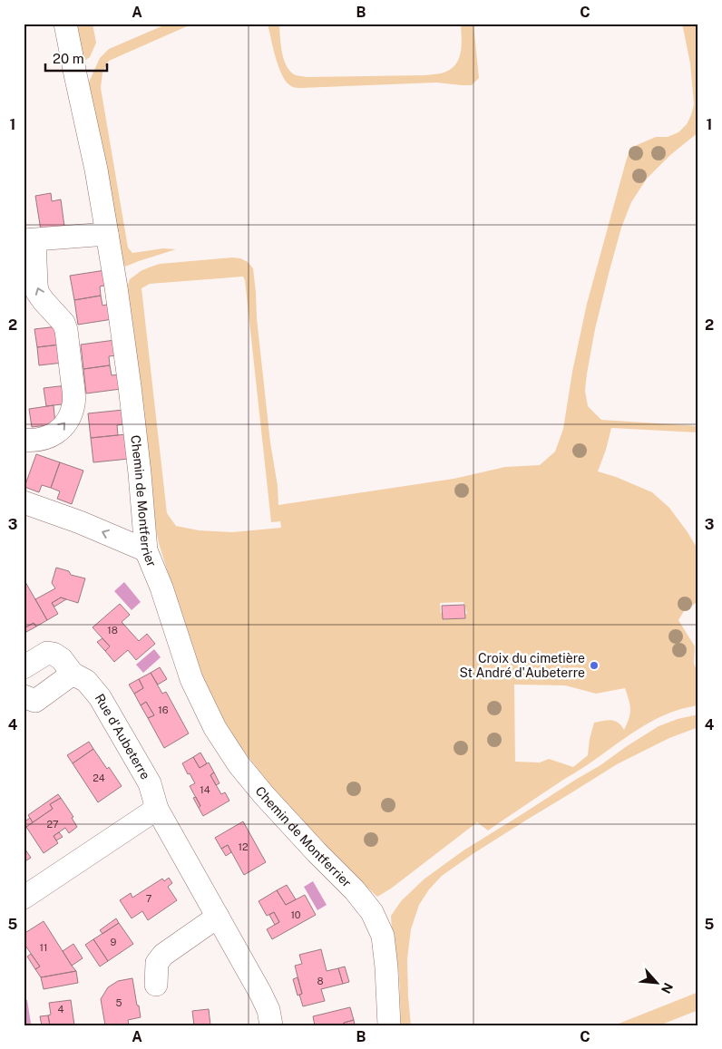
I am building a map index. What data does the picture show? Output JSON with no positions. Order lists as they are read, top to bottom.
{
  "streets": {
    "street": ["Chemin de Montferrier", "Rue d'Aubeterre"]
  },
  "places": ["Croix du cimetière St André d'Aubeterre"],
  "house_numbers": [
    "18",
    "16",
    "24",
    "14",
    "27",
    "12",
    "7",
    "10",
    "9",
    "11",
    "8",
    "5",
    "4"
  ],
  "scale_bar": "20 m",
  "north": "bottom right",
  "grid": {
    "columns": ["A", "B", "C"],
    "rows": [
      "1",
      "2",
      "3",
      "4",
      "5"
    ]
  }
}
